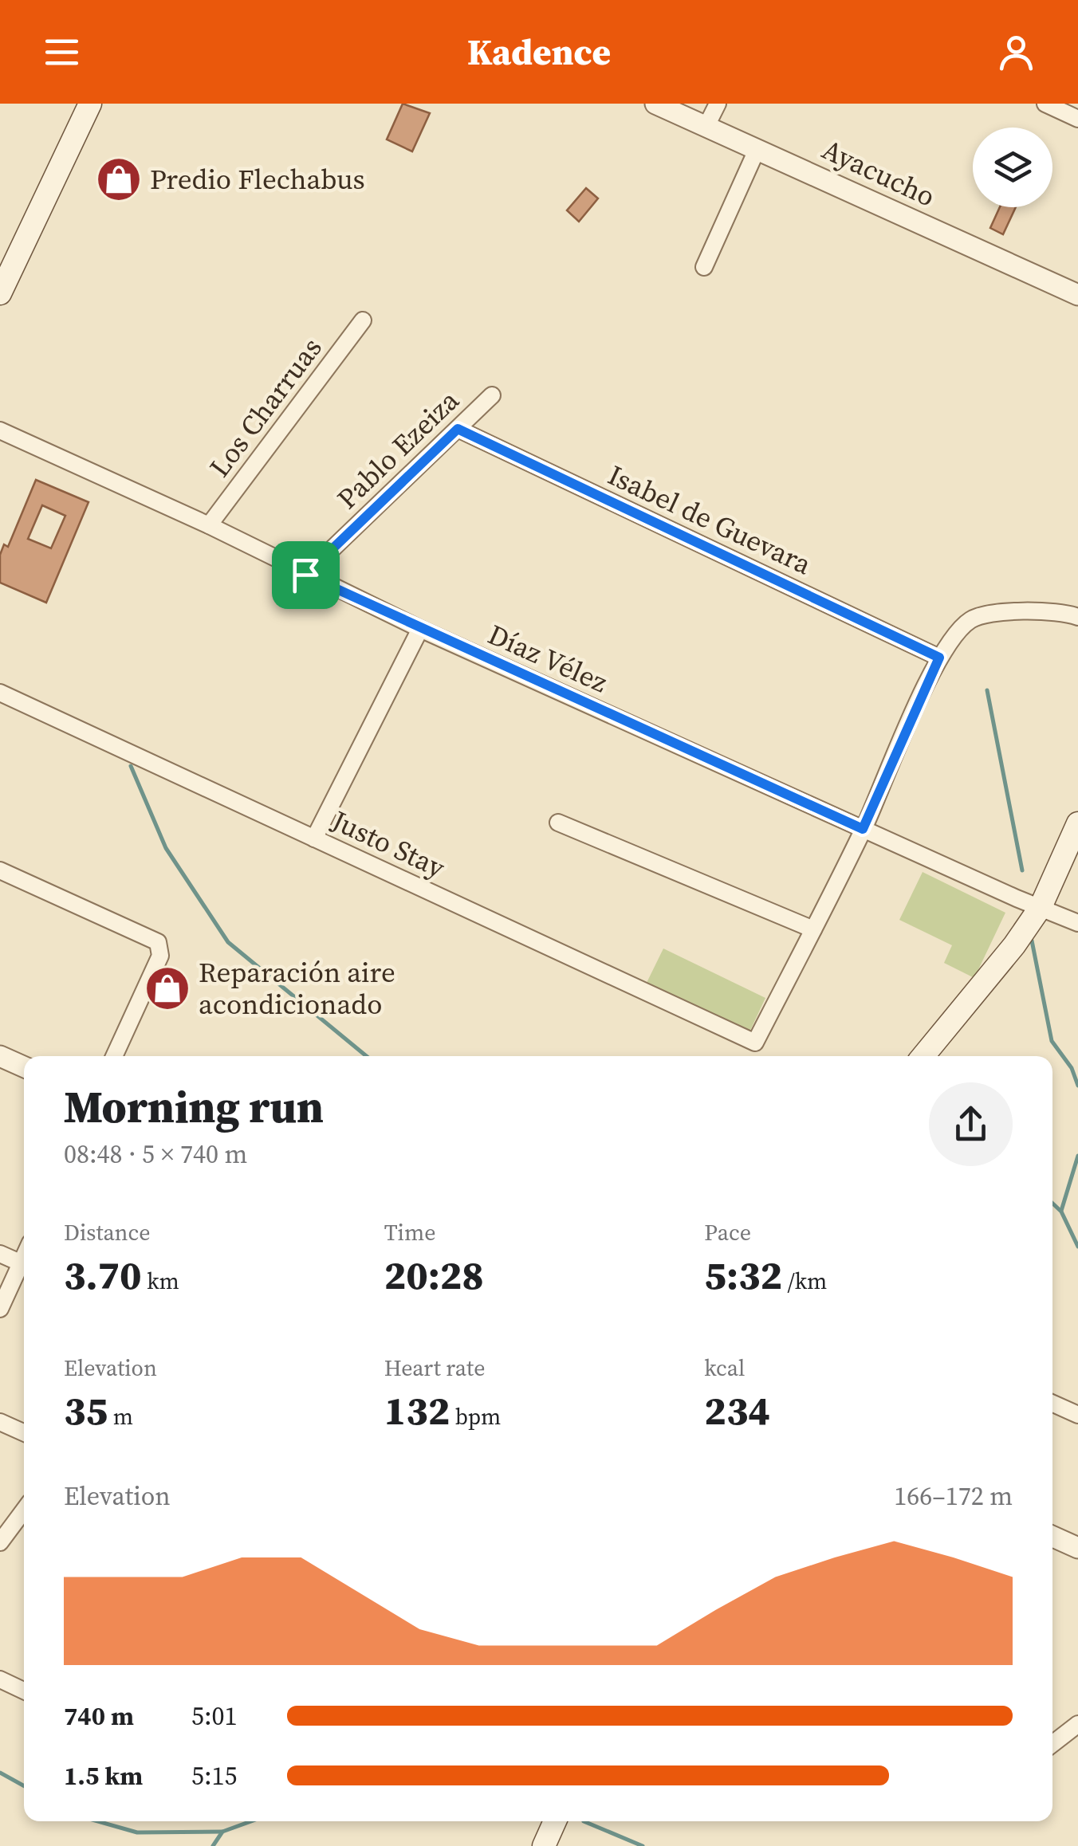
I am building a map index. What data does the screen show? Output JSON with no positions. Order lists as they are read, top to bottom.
{
  "streets": {
    "street": [
      "Ayacucho",
      "Los Charruas",
      "Pablo Ezeiza",
      "Isabel de Guevara",
      "Díaz Vélez",
      "Justo Stay"
    ]
  },
  "crossings": [
    ["Los Charruas", "Díaz Vélez"],
    ["Pablo Ezeiza", "Isabel de Guevara"],
    ["Pablo Ezeiza", "Díaz Vélez"]
  ],
  "places": {
    "shop": ["Predio Flechabus", "Reparación aire acondicionado"]
  },
  "page": {
    "header": "Kadence",
    "heading": ["Morning run", "08:48 · 5 × 740 m"],
    "stats": [
      ["Distance", "3.70 km"],
      ["Time", "20:28"],
      ["Pace", "5:32 /km"],
      ["Elevation", "35 m"],
      ["Heart rate", "132 bpm"],
      ["kcal", "234"]
    ],
    "chart": ["Elevation", "166–172 m"],
    "list": [
      {
        "name": "740 m",
        "note": "5:01"
      },
      {
        "name": "1.5 km",
        "note": "5:15"
      }
    ]
  }
}
